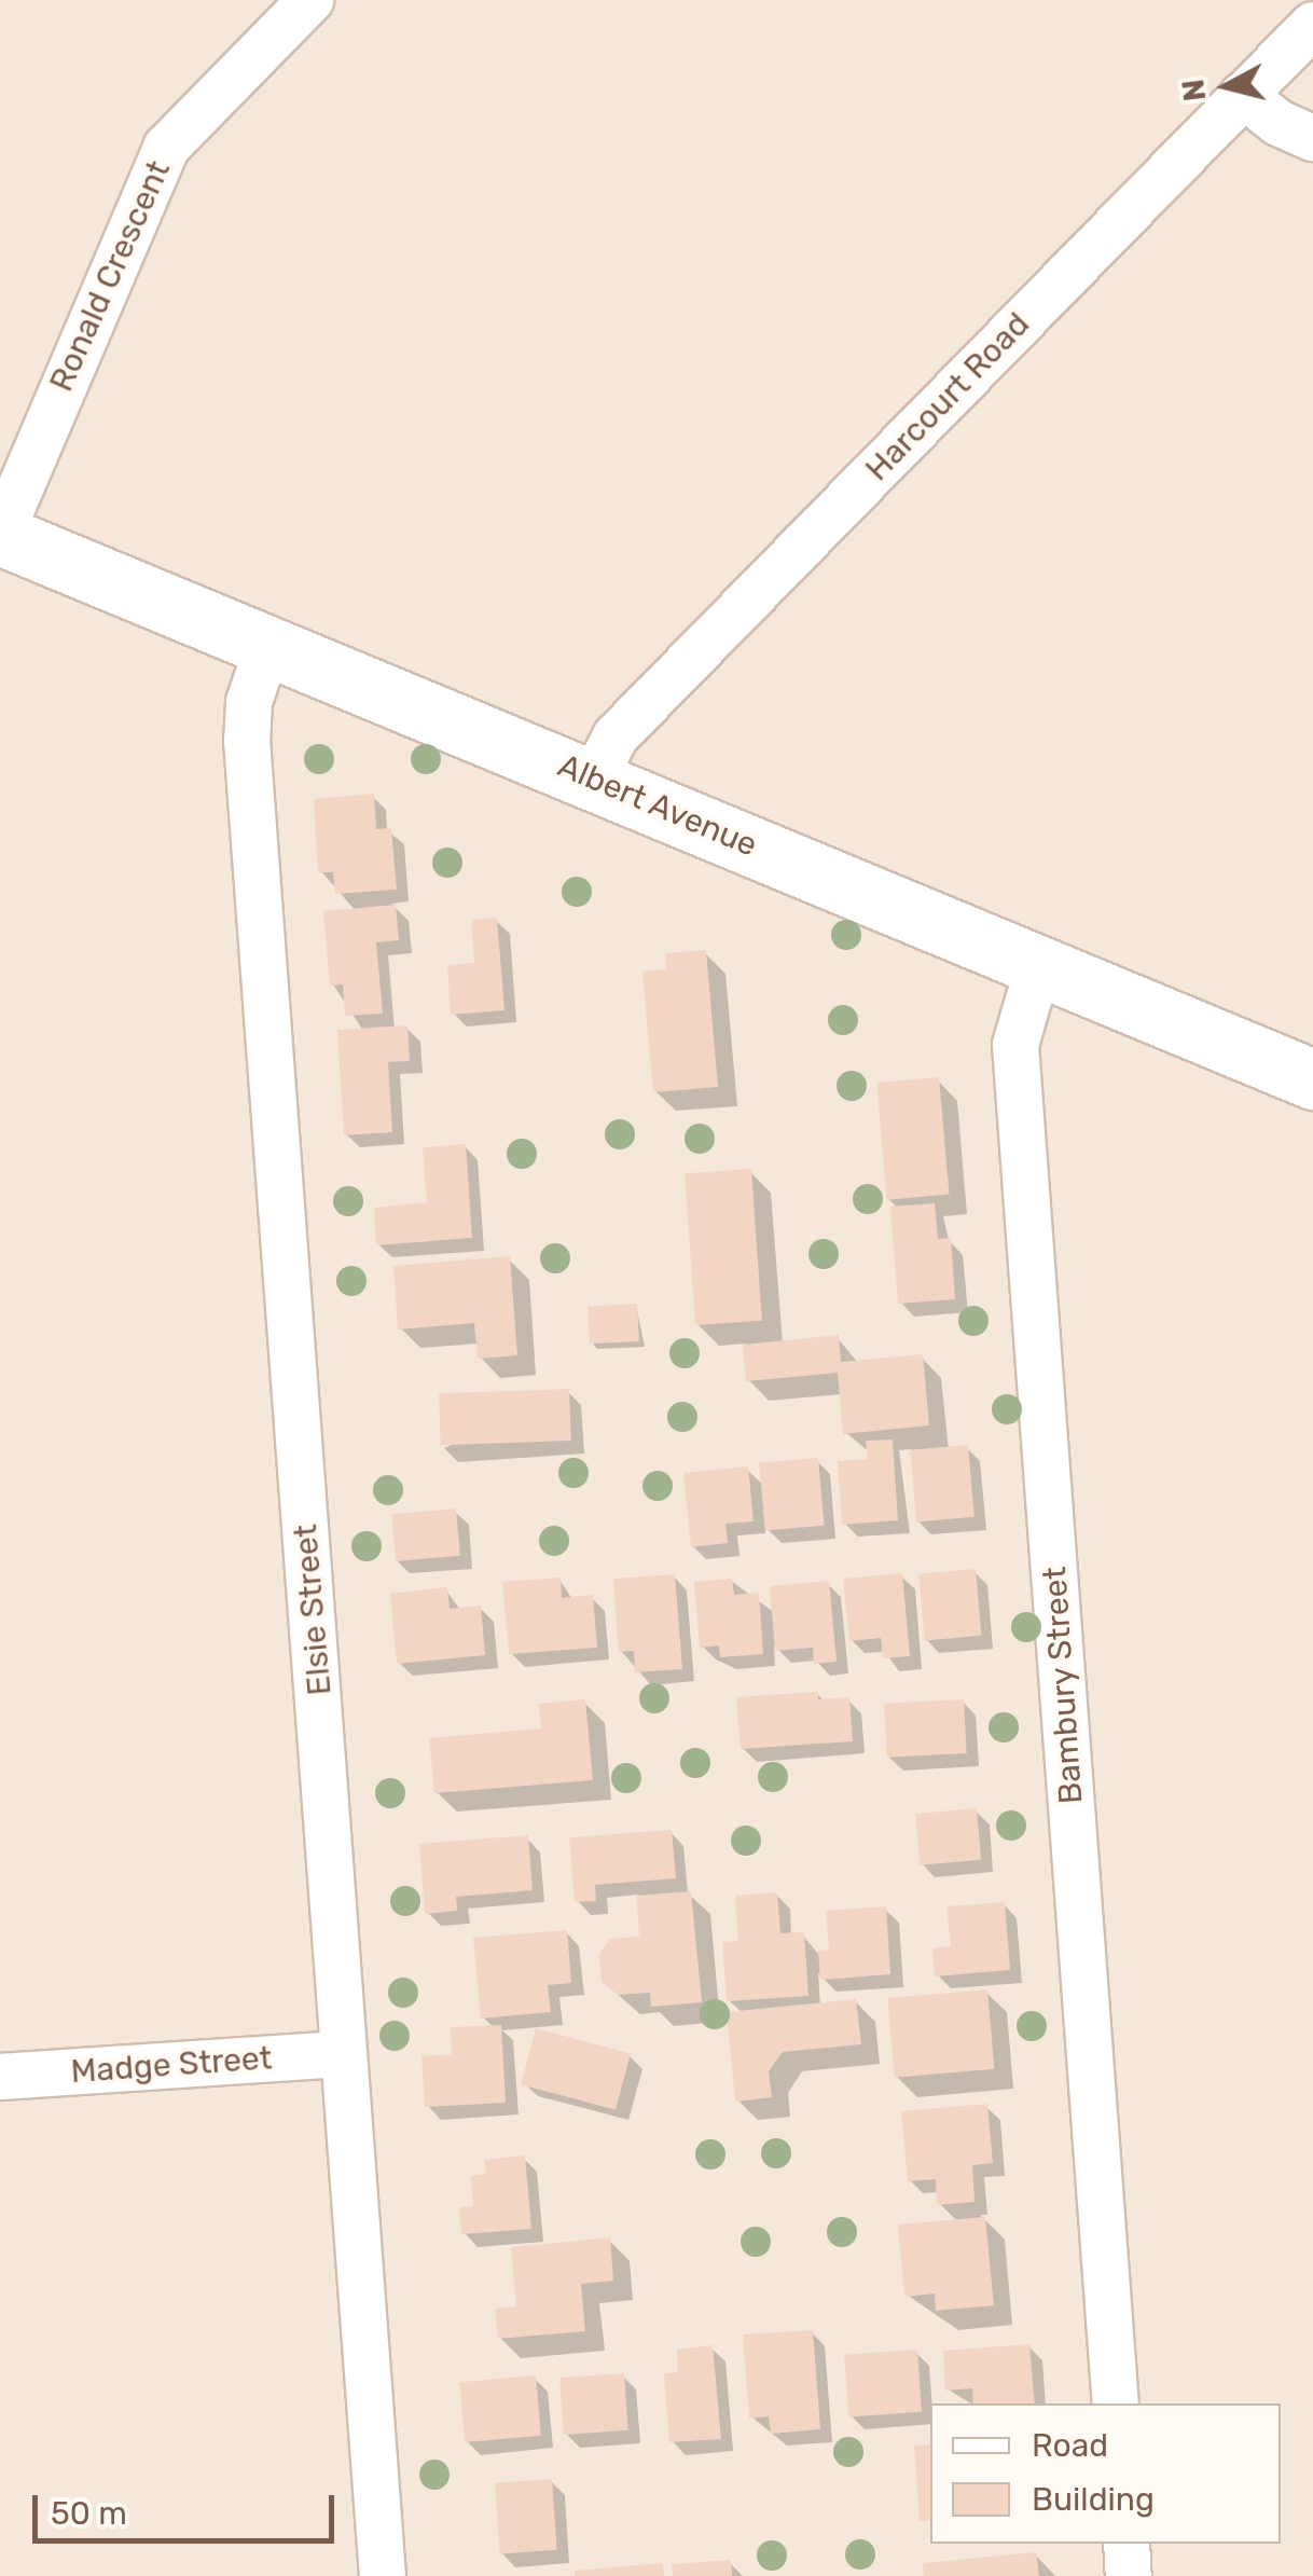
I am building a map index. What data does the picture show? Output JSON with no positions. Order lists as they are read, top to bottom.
{
  "streets": {
    "main road": ["Albert Avenue"],
    "street": [
      "Ronald Crescent",
      "Harcourt Road",
      "Elsie Street",
      "Bambury Street",
      "Madge Street"
    ]
  },
  "crossings": [
    ["Ronald Crescent", "Albert Avenue"],
    ["Harcourt Road", "Albert Avenue"],
    ["Albert Avenue", "Elsie Street"],
    ["Albert Avenue", "Bambury Street"],
    ["Elsie Street", "Madge Street"]
  ],
  "legend": ["Road", "Building"],
  "scale_bar": "50 m",
  "north": "left"
}
